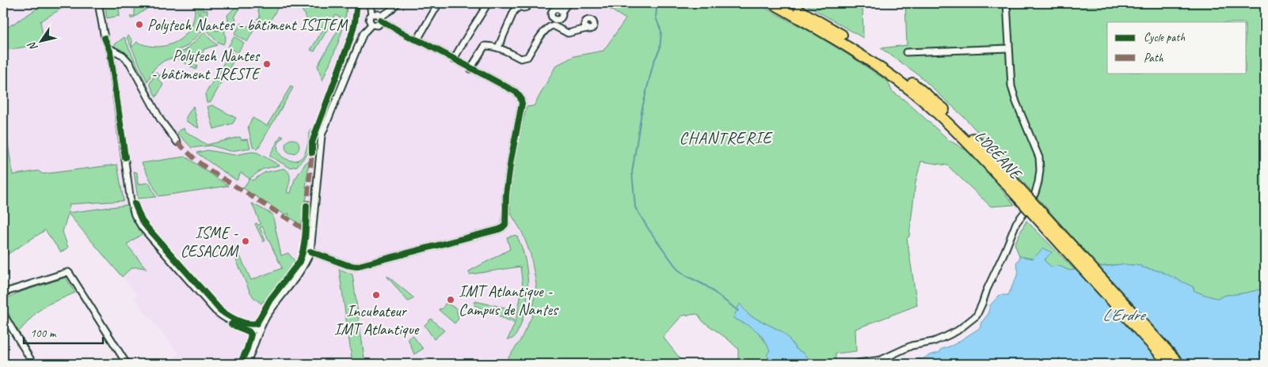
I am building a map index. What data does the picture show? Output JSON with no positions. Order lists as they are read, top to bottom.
{
  "streets": {
    "highway": ["L’OCÉANE"]
  },
  "districts": ["CHANTRERIE"],
  "water": ["L'Erdre"],
  "places": [
    "Polytech Nantes - bâtiment ISITEM",
    "Polytech Nantes - bâtiment IRESTE",
    "ISME - CESACOM",
    "Incubateur IMT Atlantique",
    "IMT Atlantique - Campus de Nantes"
  ],
  "legend": ["Cycle path", "Path"],
  "scale_bar": "100 m",
  "north": "bottom left"
}
